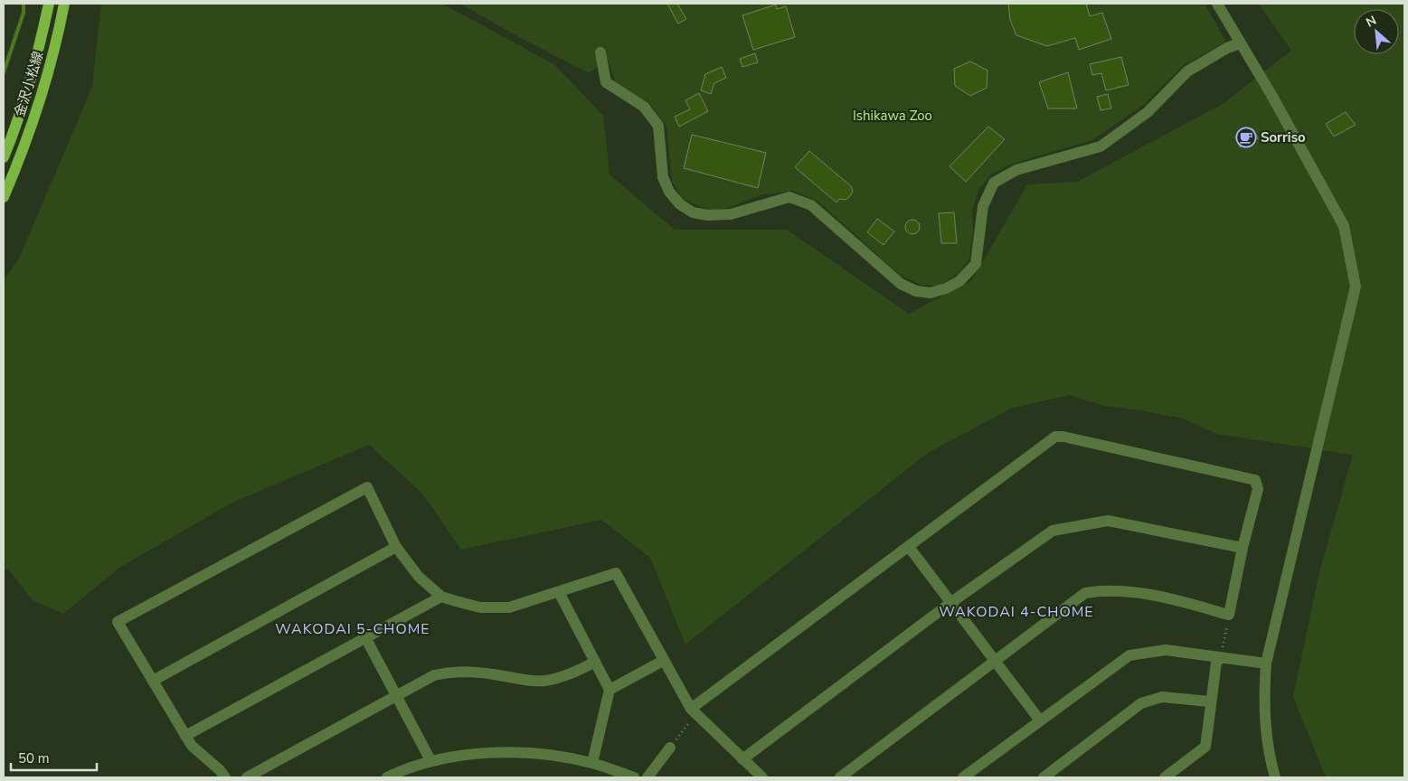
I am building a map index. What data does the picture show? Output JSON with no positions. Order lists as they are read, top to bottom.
{
  "streets": {
    "main road": ["金沢小松線"]
  },
  "districts": ["WAKODAI 4-CHOME", "WAKODAI 5-CHOME"],
  "parks": ["Ishikawa Zoo"],
  "places": {
    "cafe": ["Sorriso"]
  },
  "scale_bar": "50 m",
  "north": "top left"
}
